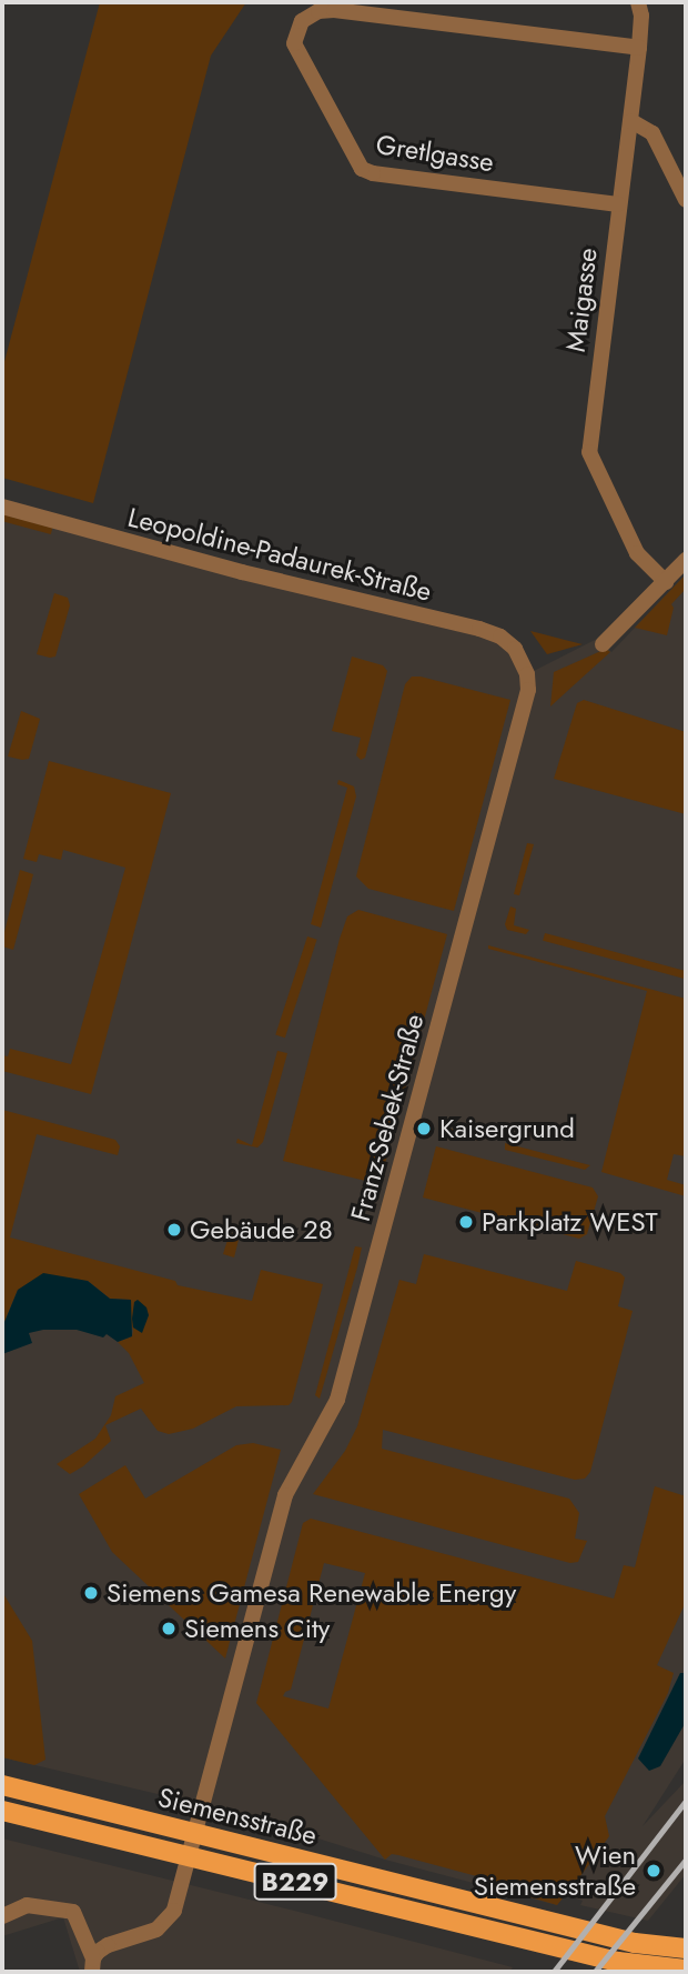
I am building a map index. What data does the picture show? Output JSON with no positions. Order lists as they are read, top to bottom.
{
  "streets": {
    "main road": ["Siemensstraße", "B229"],
    "street": [
      "Gretlgasse",
      "Maigasse",
      "Leopoldine-Padaurek-Straße",
      "Franz-Sebek-Straße"
    ]
  },
  "crossings": [
    ["Gretlgasse", "Maigasse"],
    ["Leopoldine-Padaurek-Straße", "Franz-Sebek-Straße"],
    ["Franz-Sebek-Straße", "Siemensstraße"]
  ],
  "places": [
    "Kaisergrund",
    "Parkplatz WEST",
    "Gebäude 28",
    "Siemens Gamesa Renewable Energy",
    "Siemens City",
    "Wien Siemensstraße"
  ]
}
